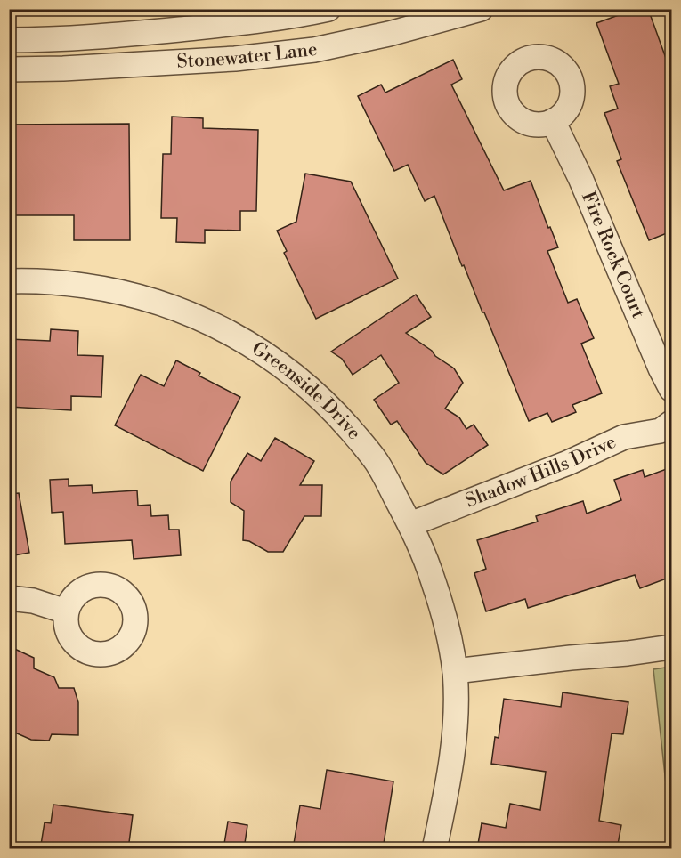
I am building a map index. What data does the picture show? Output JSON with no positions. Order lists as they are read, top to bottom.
{
  "streets": {
    "street": [
      "Stonewater Lane",
      "Fire Rock Court",
      "Greenside Drive",
      "Shadow Hills Drive"
    ]
  },
  "crossings": [
    ["Greenside Drive", "Shadow Hills Drive"]
  ]
}
